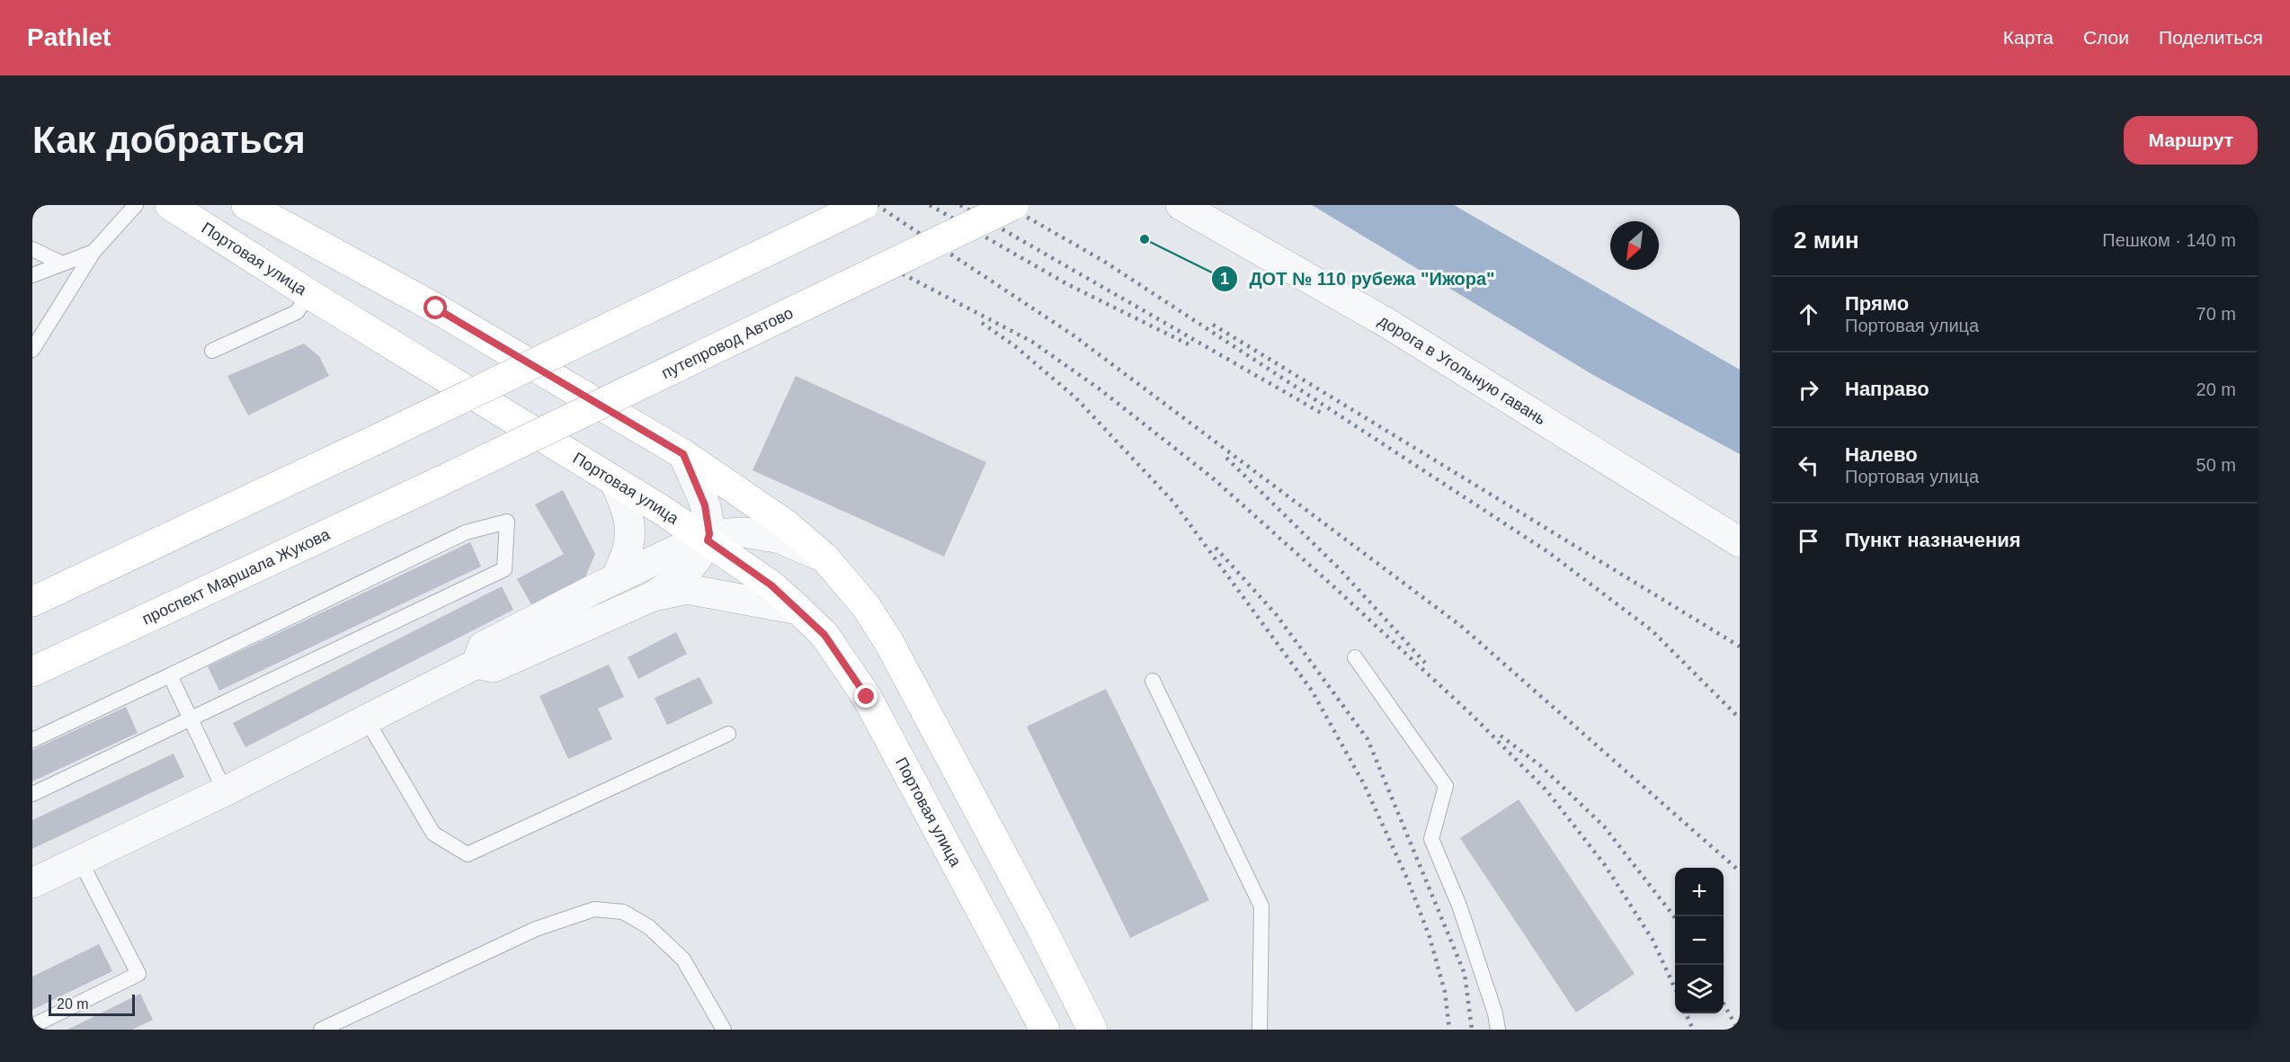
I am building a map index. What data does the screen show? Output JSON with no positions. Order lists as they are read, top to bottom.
{
  "streets": {
    "street": [
      "Портовая улица",
      "путепровод Автово",
      "дорога в Угольную гавань",
      "проспект Маршала Жукова"
    ]
  },
  "crossings": [
    ["путепровод Автово", "проспект Маршала Жукова"]
  ],
  "places": ["ДОТ № 110 рубежа \"Ижора\""],
  "scale_bar": "20 m",
  "north": "bottom left",
  "page": {
    "header": "Pathlet",
    "nav": ["Карта", "Слои", "Поделиться"],
    "buttons": "Маршрут",
    "title": "Как добраться",
    "heading": ["2 мин", "Пешком · 140 m"],
    "list": [
      ["Прямо", "Портовая улица", "70 m"],
      ["Направо", "20 m"],
      ["Налево", "Портовая улица", "50 m"],
      "Пункт назначения"
    ],
    "map_buttons": ["+", "−"],
    "scale": "20 m"
  }
}
